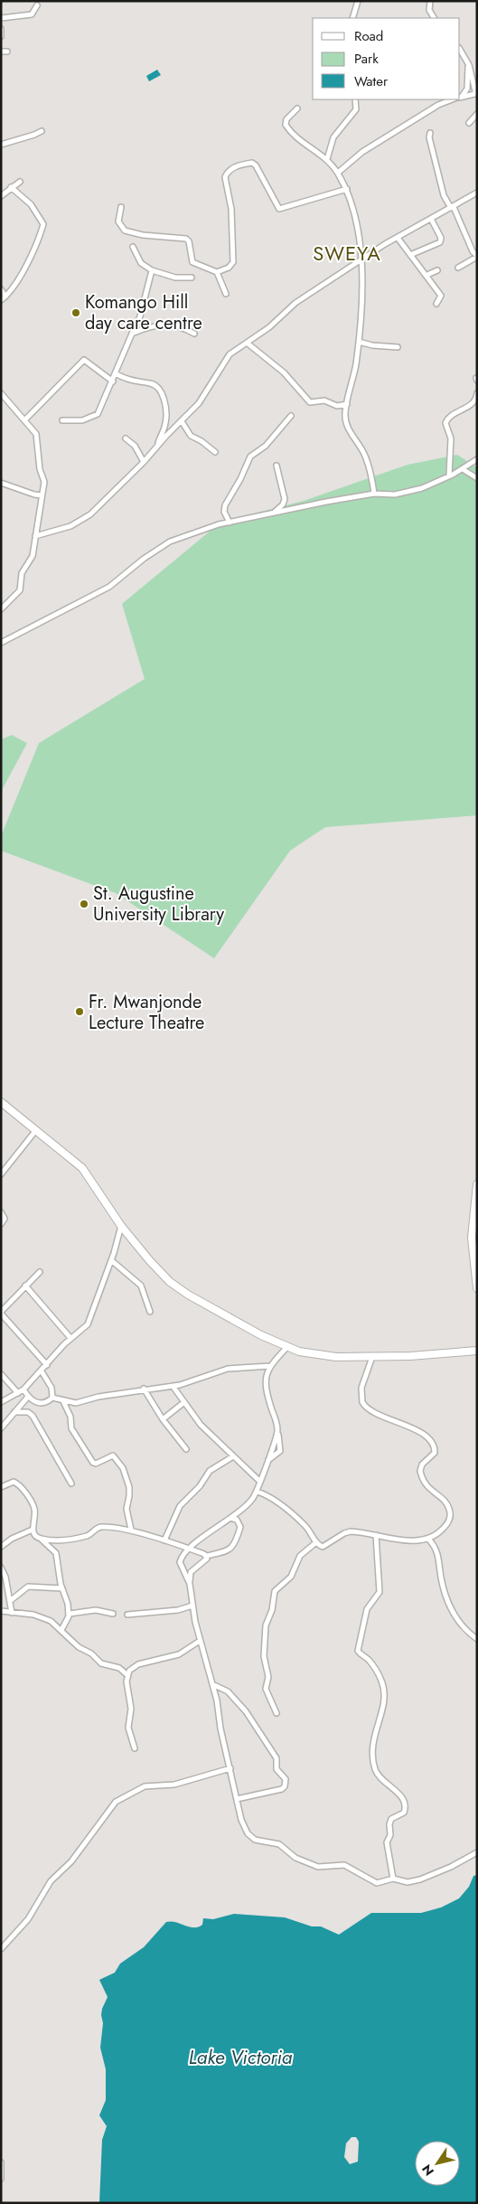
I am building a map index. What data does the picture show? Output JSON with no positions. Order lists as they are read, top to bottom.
{
  "districts": ["SWEYA"],
  "water": ["Lake Victoria"],
  "places": ["Komango Hill day care centre", "St. Augustine University Library", "Fr. Mwanjonde Lecture Theatre"],
  "legend": ["Road", "Park", "Water"],
  "north": "bottom left"
}
